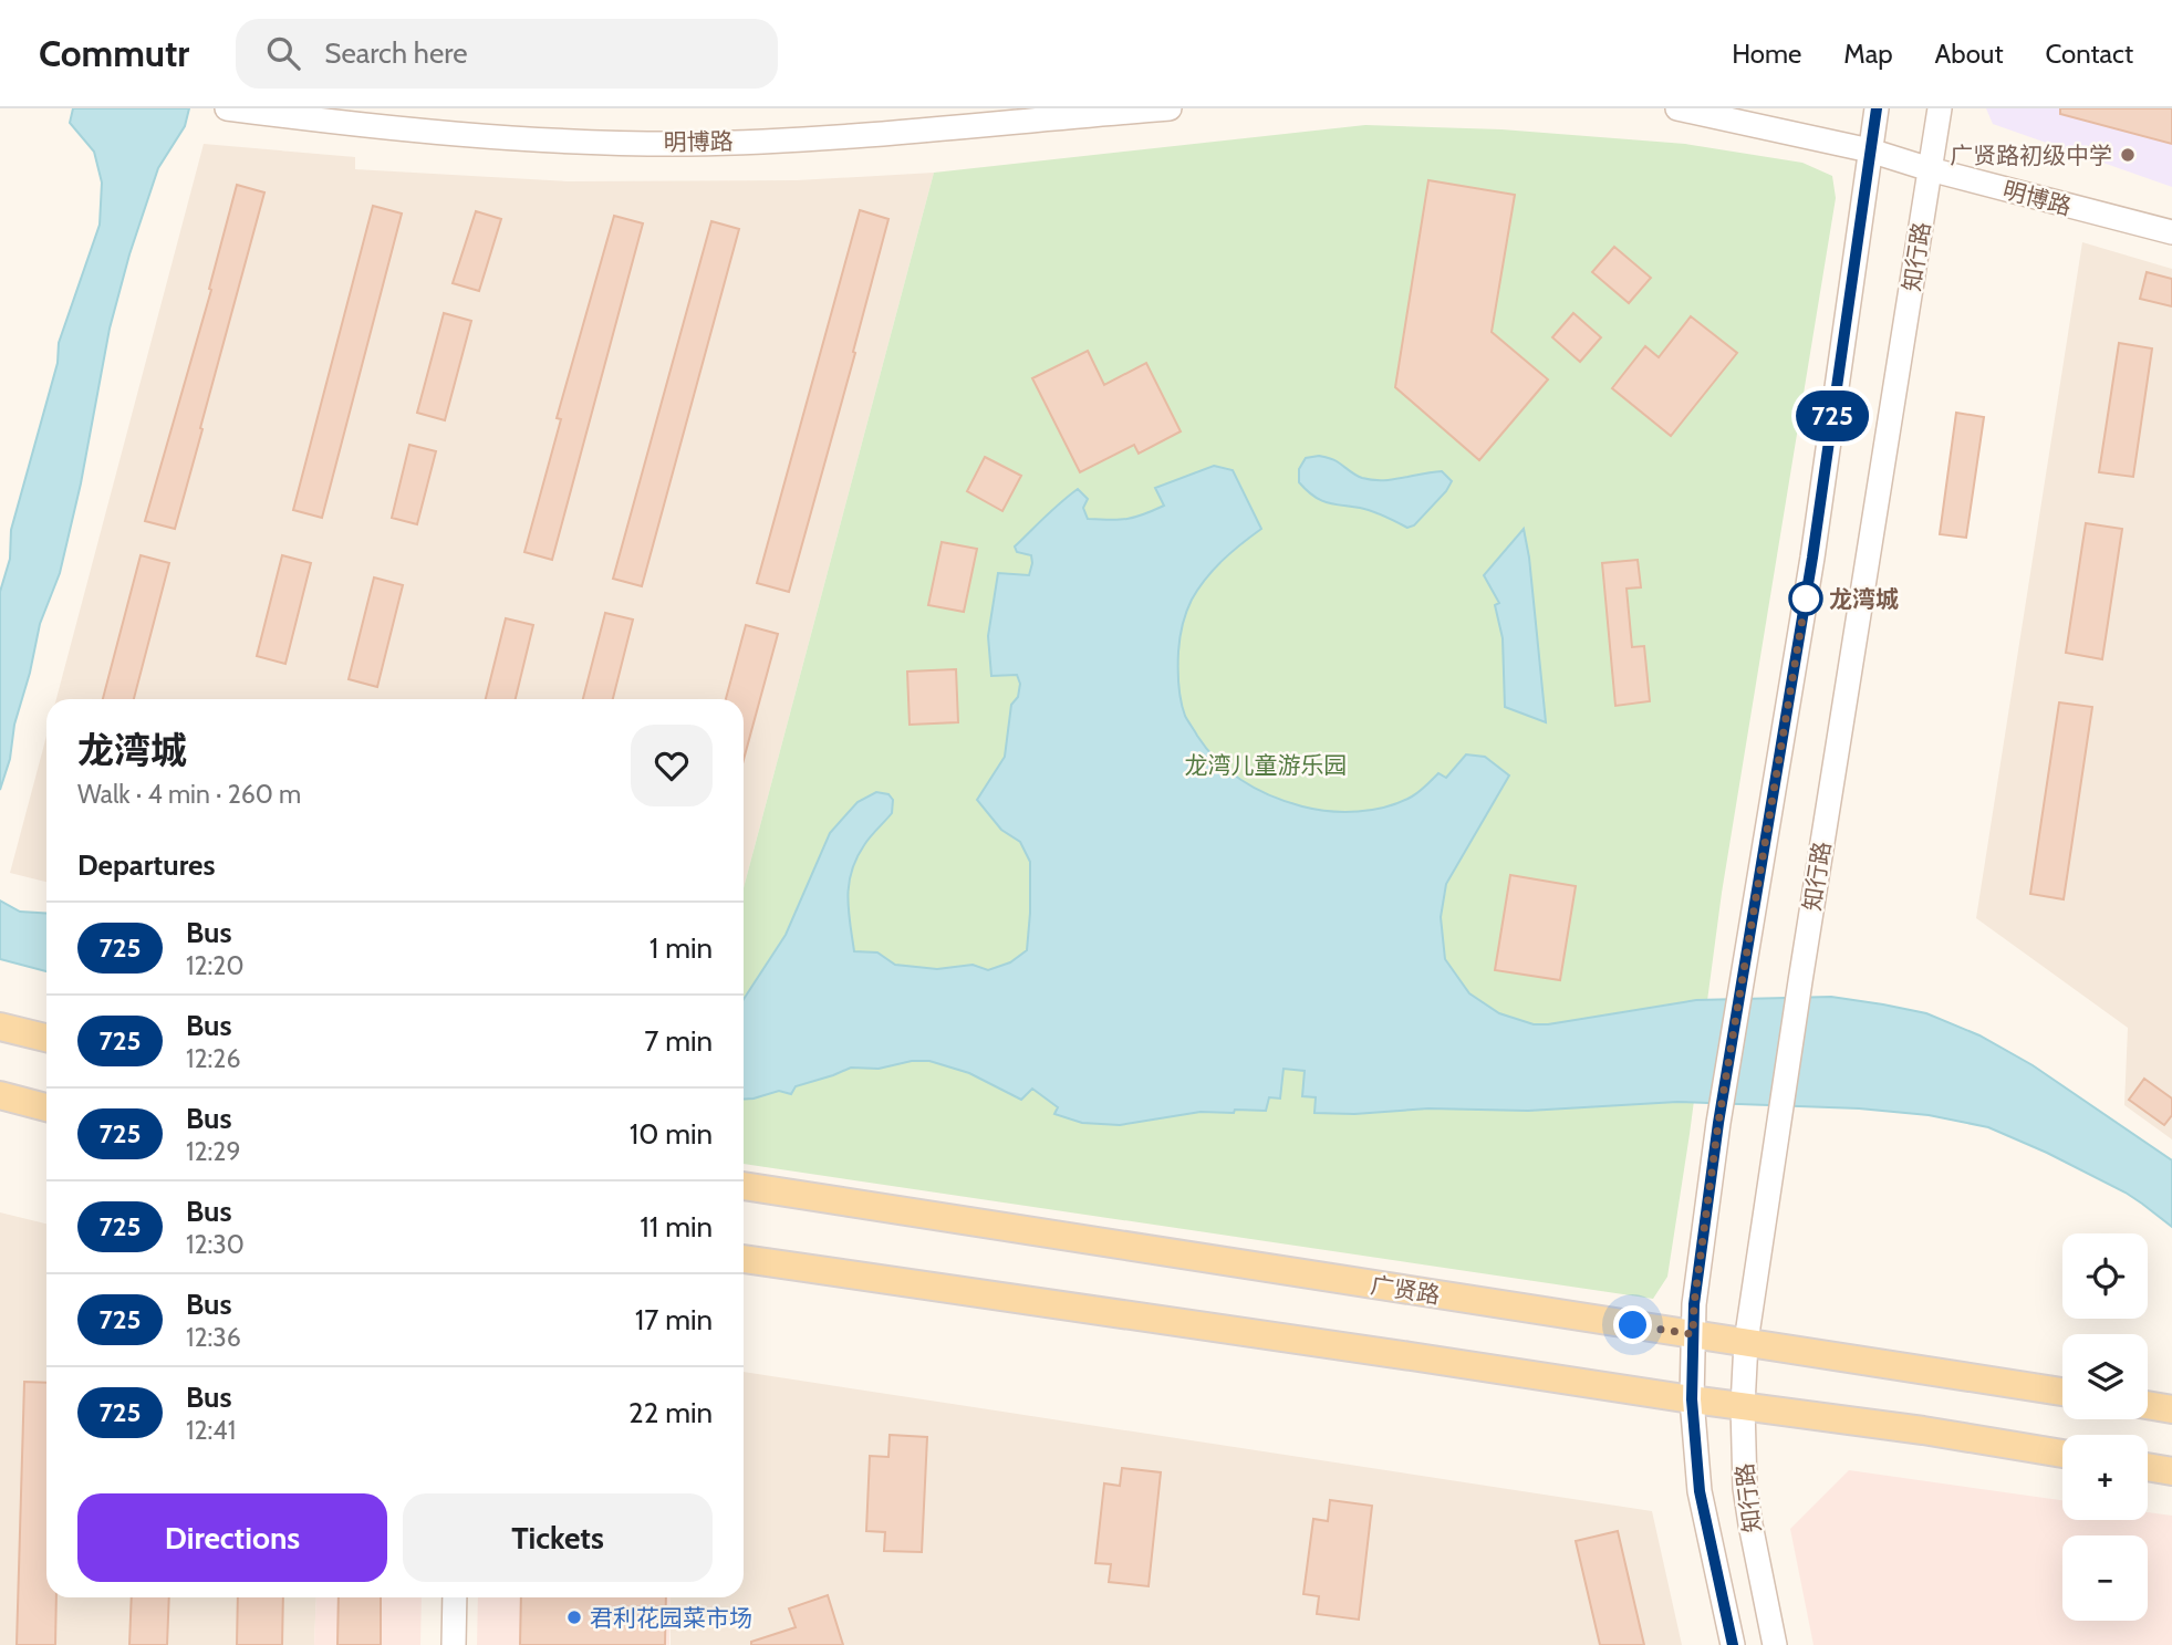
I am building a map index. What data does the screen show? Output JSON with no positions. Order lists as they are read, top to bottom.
{
  "streets": {
    "main road": ["明博路", "知行路", "广贤路"]
  },
  "crossings": [
    ["明博路", "知行路"],
    ["知行路", "广贤路"]
  ],
  "parks": ["龙湾儿童游乐园"],
  "places": ["广贤路初级中学", "龙湾城", "君利花园菜市场"],
  "lines": ["bus line 725"],
  "page": {
    "header": "Commutr",
    "search": "Search here",
    "nav": [
      "Home",
      "Map",
      "About",
      "Contact"
    ],
    "on_map": "725",
    "heading": [
      ["龙湾城", "Walk · 4 min · 260 m"],
      "Departures"
    ],
    "list": [
      {
        "mark": "725",
        "name": "Bus",
        "note": "12:20",
        "value": "1 min"
      },
      {
        "mark": "725",
        "name": "Bus",
        "note": "12:26",
        "value": "7 min"
      },
      {
        "mark": "725",
        "name": "Bus",
        "note": "12:29",
        "value": "10 min"
      },
      {
        "mark": "725",
        "name": "Bus",
        "note": "12:30",
        "value": "11 min"
      },
      {
        "mark": "725",
        "name": "Bus",
        "note": "12:36",
        "value": "17 min"
      },
      {
        "mark": "725",
        "name": "Bus",
        "note": "12:41",
        "value": "22 min"
      }
    ],
    "map_buttons": ["+", "−"],
    "buttons": ["Directions", "Tickets"]
  }
}
